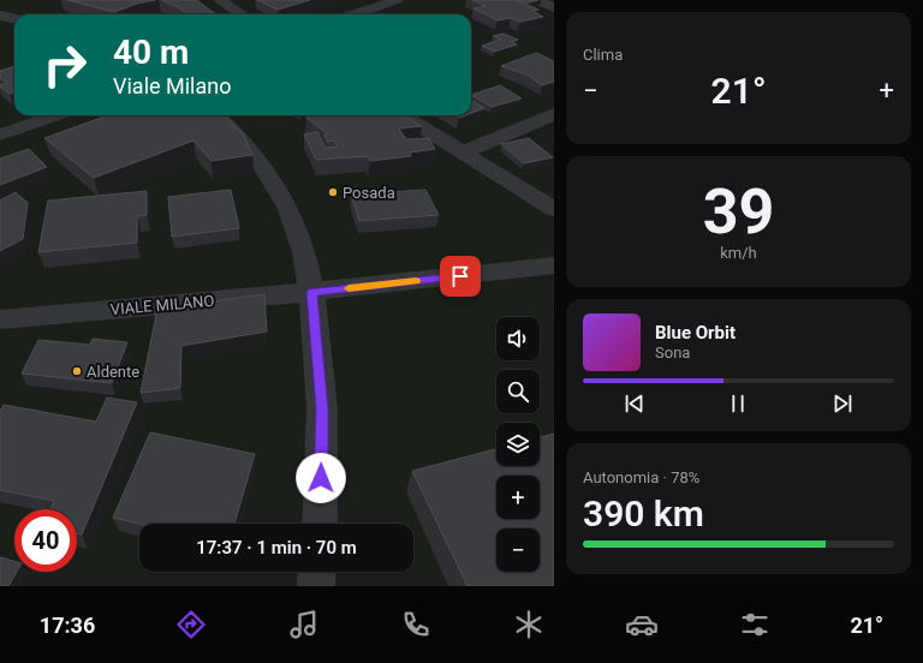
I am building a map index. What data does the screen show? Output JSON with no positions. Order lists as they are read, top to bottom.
{
  "streets": {
    "street": ["VIALE MILANO"]
  },
  "places": ["Posada", "Aldente"],
  "page": {
    "tile": [
      "Clima",
      ["39", "km/h"],
      ["Autonomia · 78%", "390 km"]
    ],
    "turn": ["40 m", "Viale Milano"],
    "heat": ["−", "21°", "+"],
    "song": ["Blue Orbit", "Sona"],
    "map_buttons": ["+", "−"],
    "limit": "40",
    "trip": "17:37 · 1 min · 70 m",
    "tabs": ["17:36", "21°"]
  }
}
